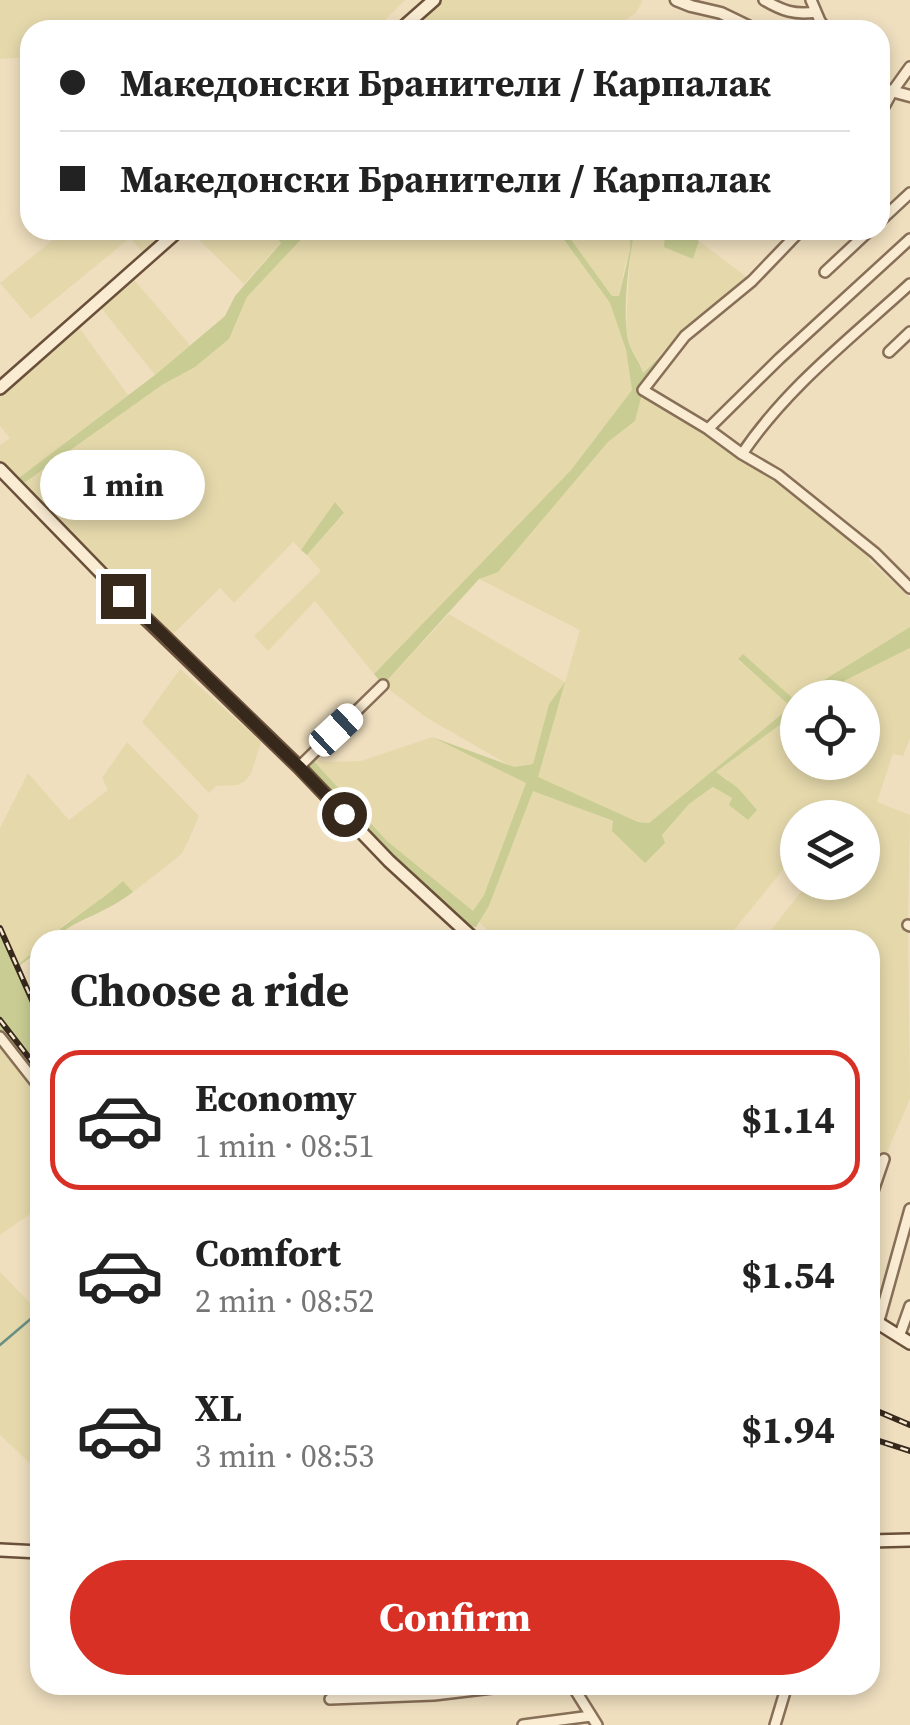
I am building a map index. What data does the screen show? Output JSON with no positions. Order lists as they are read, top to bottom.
{
  "page": {
    "banner": ["Македонски Бранители / Карпалак", "Македонски Бранители / Карпалак"],
    "bubble": "1 min",
    "heading": "Choose a ride",
    "list": [
      {
        "name": "Economy",
        "note": "1 min · 08:51",
        "value": "$1.14"
      },
      {
        "name": "Comfort",
        "note": "2 min · 08:52",
        "value": "$1.54"
      },
      {
        "name": "XL",
        "note": "3 min · 08:53",
        "value": "$1.94"
      }
    ],
    "buttons": "Confirm"
  }
}
